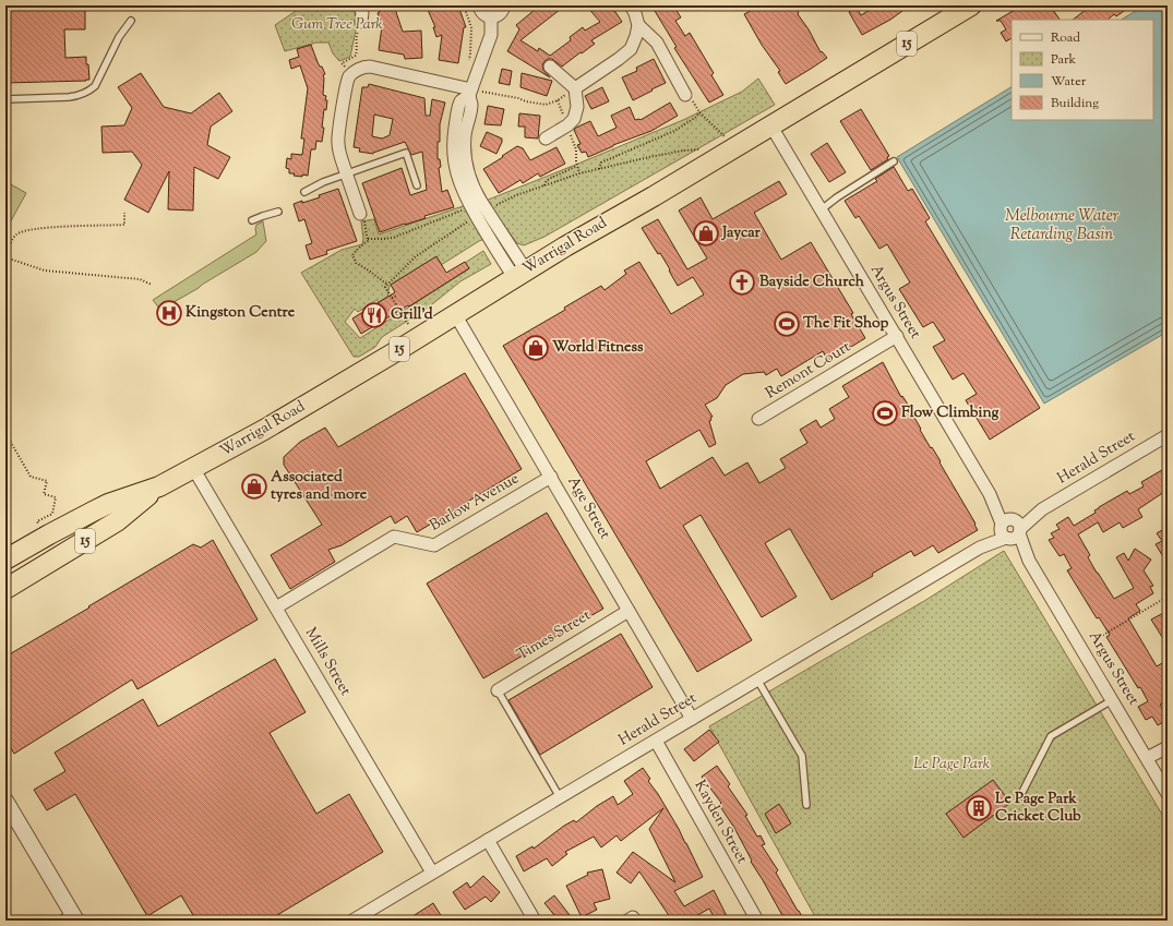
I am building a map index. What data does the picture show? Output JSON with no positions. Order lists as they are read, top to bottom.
{
  "streets": {
    "highway": ["15", "Warrigal Road"],
    "street": [
      "Argus Street",
      "Remont Court",
      "Herald Street",
      "Barlow Avenue",
      "Age Street",
      "Times Street",
      "Mills Street",
      "Kayden Street"
    ]
  },
  "crossings": [
    ["Warrigal Road", "Argus Street"],
    ["Warrigal Road", "Age Street"],
    ["Warrigal Road", "Mills Street"],
    ["Argus Street", "Remont Court"],
    ["Argus Street", "Herald Street"],
    ["Herald Street", "Age Street"],
    ["Herald Street", "Mills Street"],
    ["Herald Street", "Kayden Street"],
    ["Barlow Avenue", "Age Street"],
    ["Barlow Avenue", "Mills Street"],
    ["Age Street", "Times Street"]
  ],
  "water": ["Melbourne Water Retarding Basin"],
  "parks": ["Gum Tree Park", "Le Page Park"],
  "places": {
    "shop": ["Jaycar", "World Fitness", "Associated tyres and more"],
    "church": ["Bayside Church"],
    "hospital": ["Kingston Centre"],
    "restaurant": ["Grill'd"],
    "sports": ["The Fit Shop", "Flow Climbing"],
    "building": ["Le Page Park Cricket Club"]
  },
  "legend": [
    "Road",
    "Park",
    "Water",
    "Building"
  ]
}
